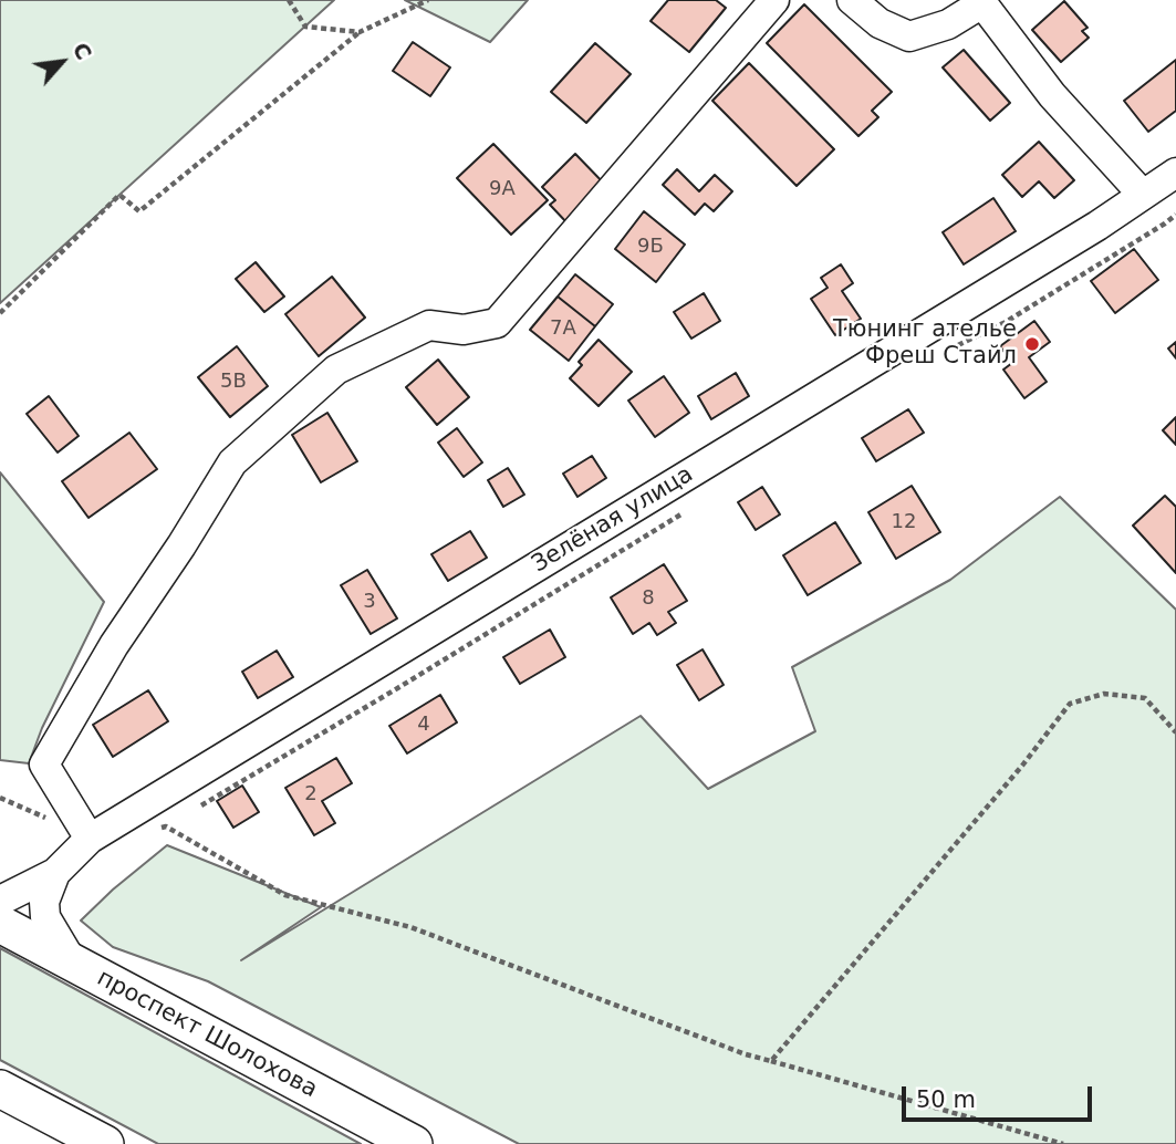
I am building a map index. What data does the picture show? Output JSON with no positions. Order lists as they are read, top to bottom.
{
  "streets": {
    "main road": ["проспект Шолохова"],
    "street": ["Зелёная улица"]
  },
  "crossings": [
    ["Зелёная улица", "проспект Шолохова"]
  ],
  "places": ["Тюнинг ателье Фреш Стайл"],
  "house_numbers": [
    "9А",
    "9Б",
    "7А",
    "5В",
    "12",
    "8",
    "3",
    "4",
    "2"
  ],
  "scale_bar": "50 m",
  "north": "top right"
}
